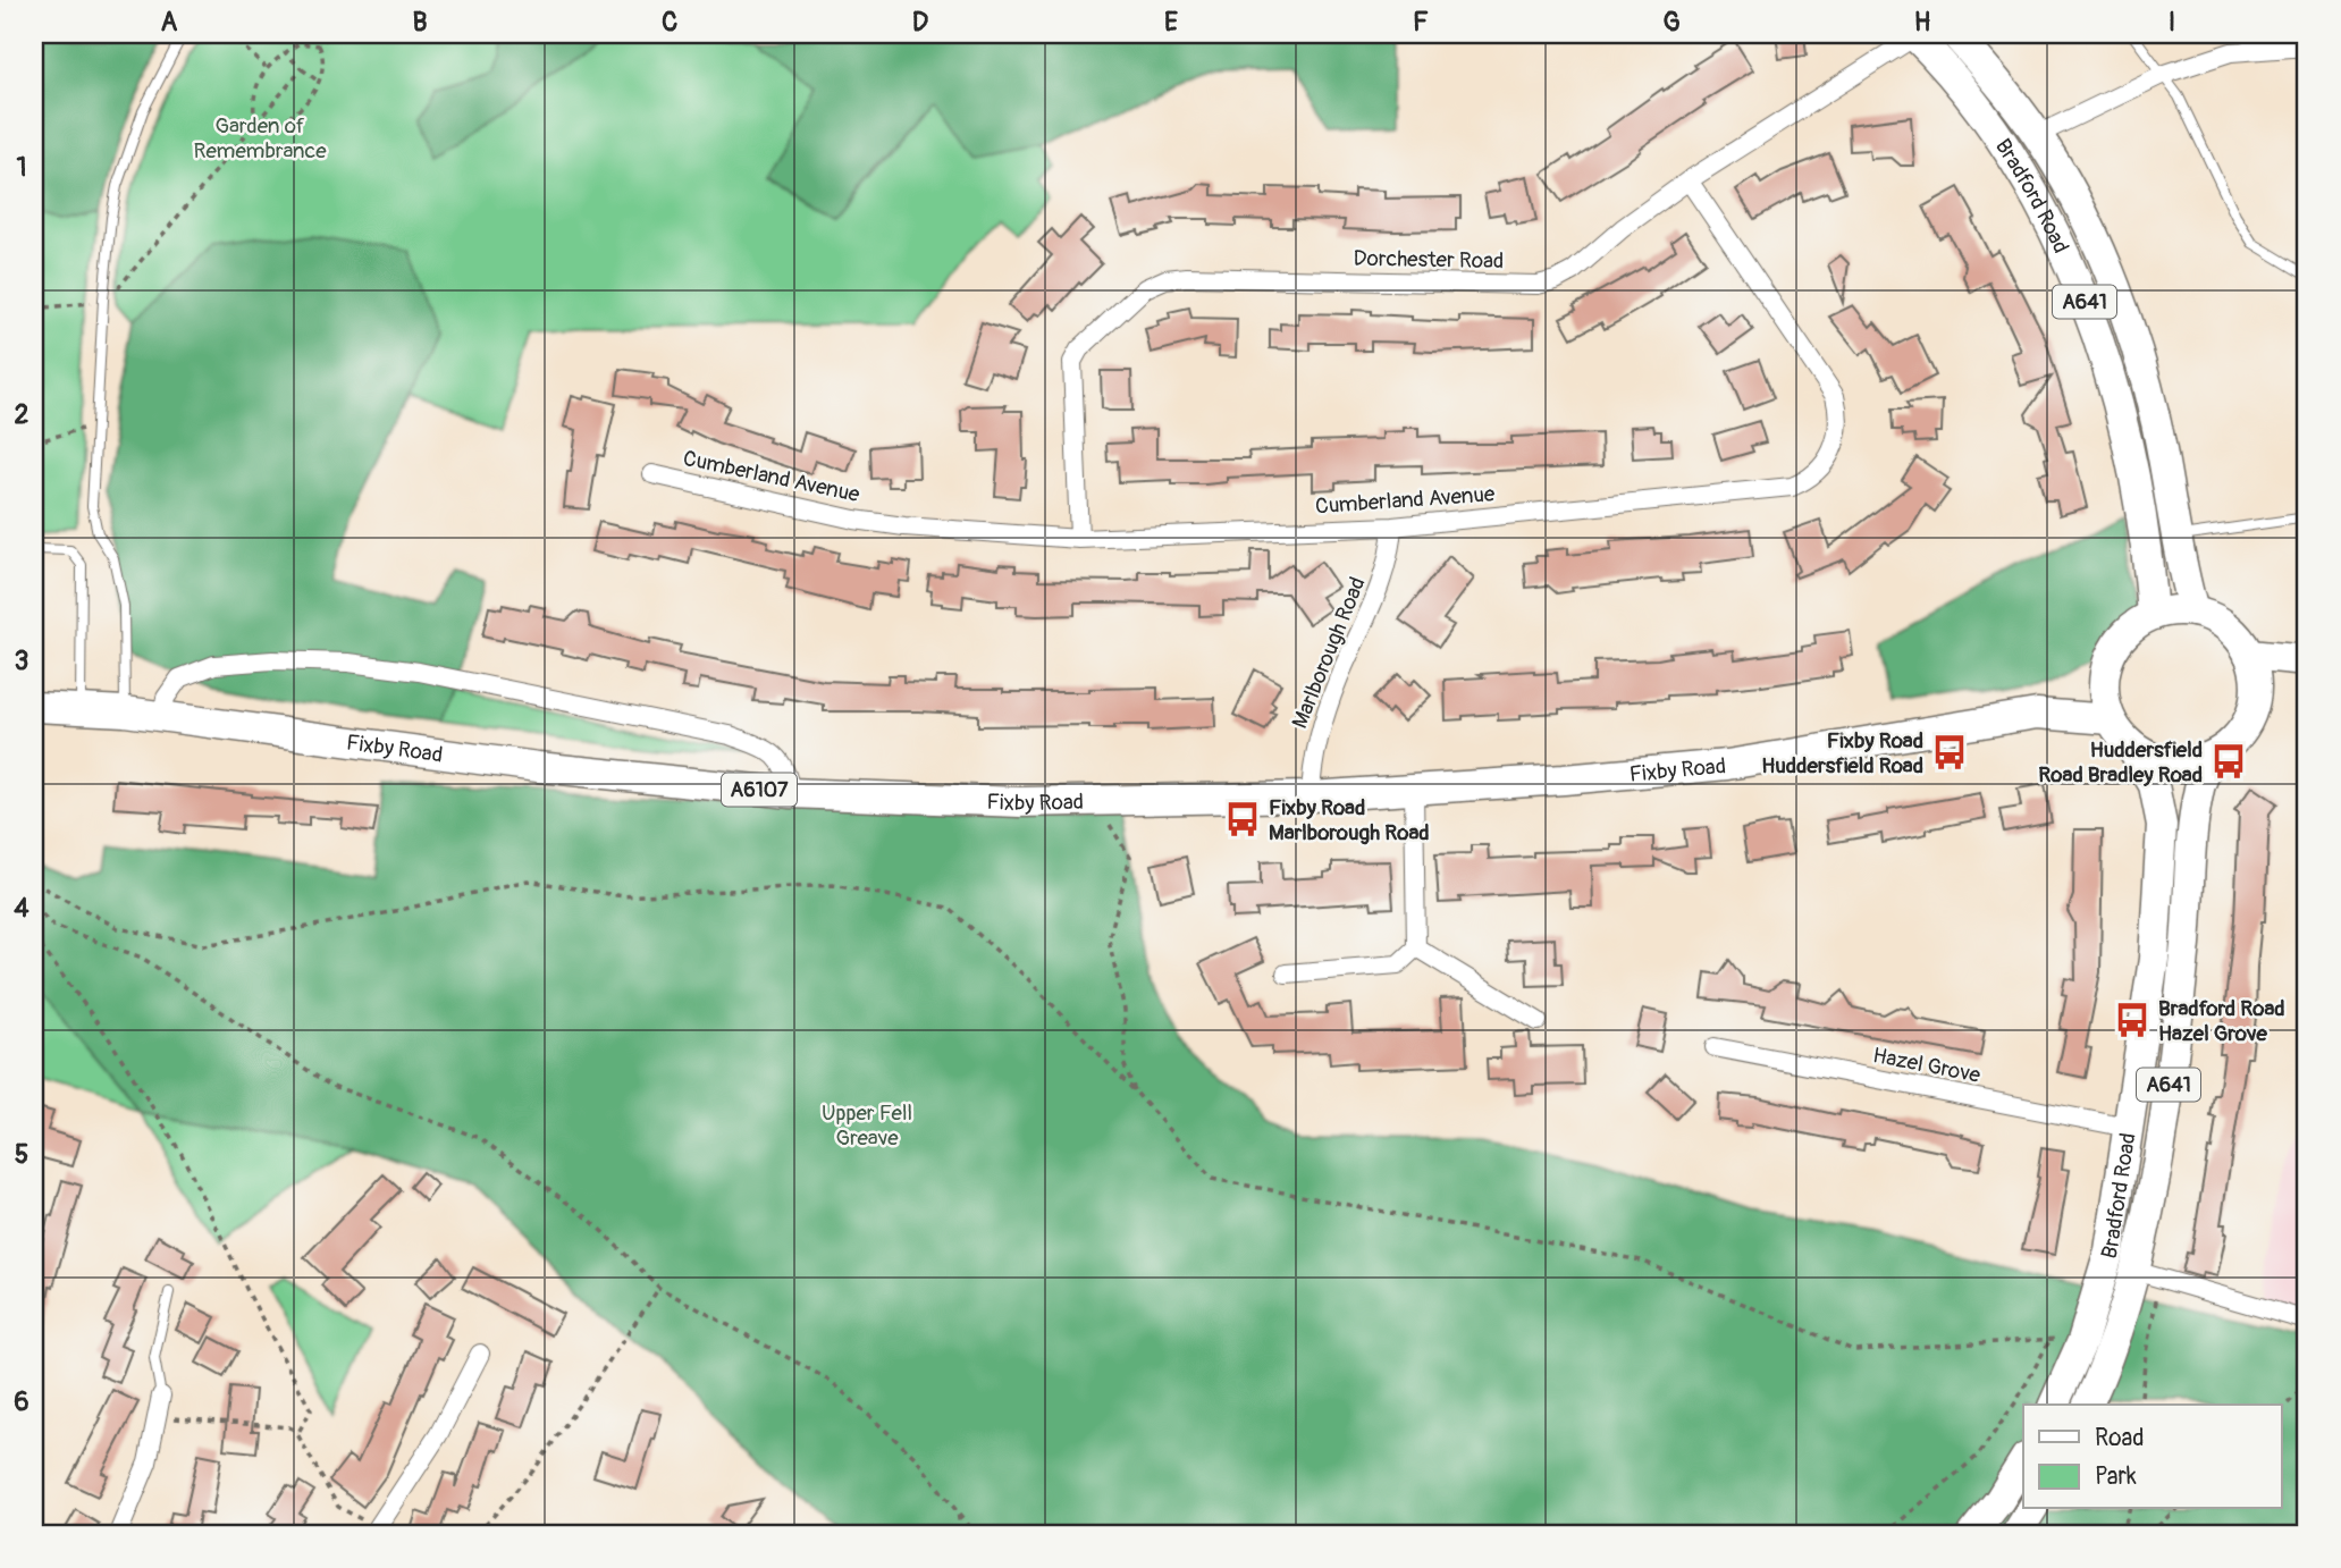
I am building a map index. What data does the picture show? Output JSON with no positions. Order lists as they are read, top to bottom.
{
  "streets": {
    "main road": [
      "Bradford Road",
      "A641",
      "Fixby Road",
      "A6107"
    ],
    "street": [
      "Dorchester Road",
      "Cumberland Avenue",
      "Marlborough Road",
      "Hazel Grove"
    ]
  },
  "crossings": [
    ["Bradford Road", "Dorchester Road"],
    ["Bradford Road", "A641"],
    ["Bradford Road", "Fixby Road"],
    ["Bradford Road", "Hazel Grove"],
    ["Dorchester Road", "Cumberland Avenue"],
    ["A641", "Fixby Road"],
    ["Cumberland Avenue", "Marlborough Road"],
    ["Marlborough Road", "Fixby Road"]
  ],
  "parks": ["Garden of Remembrance", "Upper Fell Greave"],
  "places": {
    "bus stop": [
      "Fixby Road Huddersfield Road",
      "Huddersfield Road Bradley Road",
      "Fixby Road Marlborough Road",
      "Bradford Road Hazel Grove"
    ]
  },
  "legend": ["Road", "Park"],
  "grid": {
    "columns": [
      "A",
      "B",
      "C",
      "D",
      "E",
      "F",
      "G",
      "H",
      "I"
    ],
    "rows": [
      "1",
      "2",
      "3",
      "4",
      "5",
      "6"
    ]
  }
}
